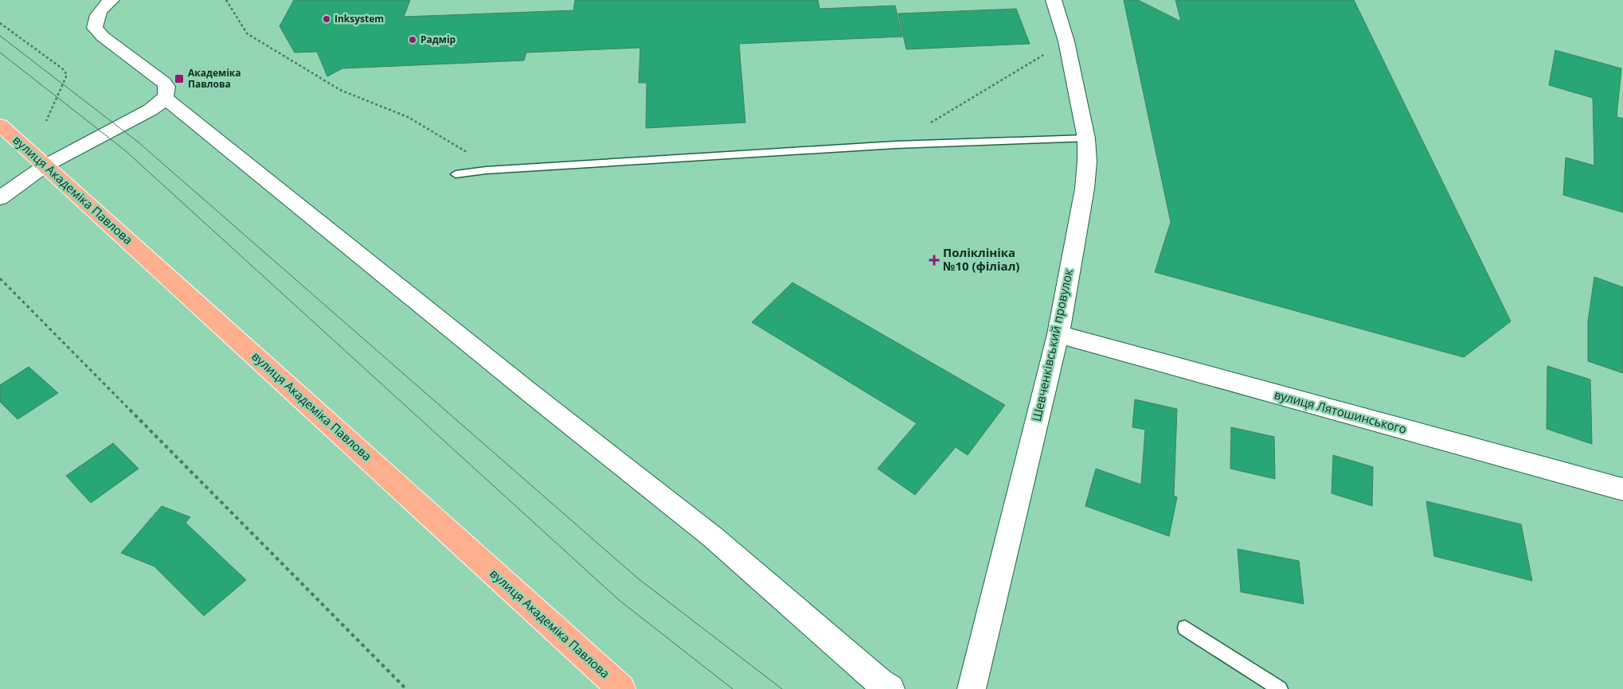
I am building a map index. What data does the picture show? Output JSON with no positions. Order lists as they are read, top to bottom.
{
  "streets": {
    "main road": ["вулиця Академіка Павлова"],
    "street": ["Шевченківський провулок", "вулиця Лятошинського"]
  },
  "crossings": [
    ["Шевченківський провулок", "вулиця Лятошинського"]
  ],
  "places": {
    "other": ["Inksystem", "Радмір"],
    "transit": ["Академіка Павлова"],
    "health": ["Поліклініка №10 (філіал)"]
  }
}
